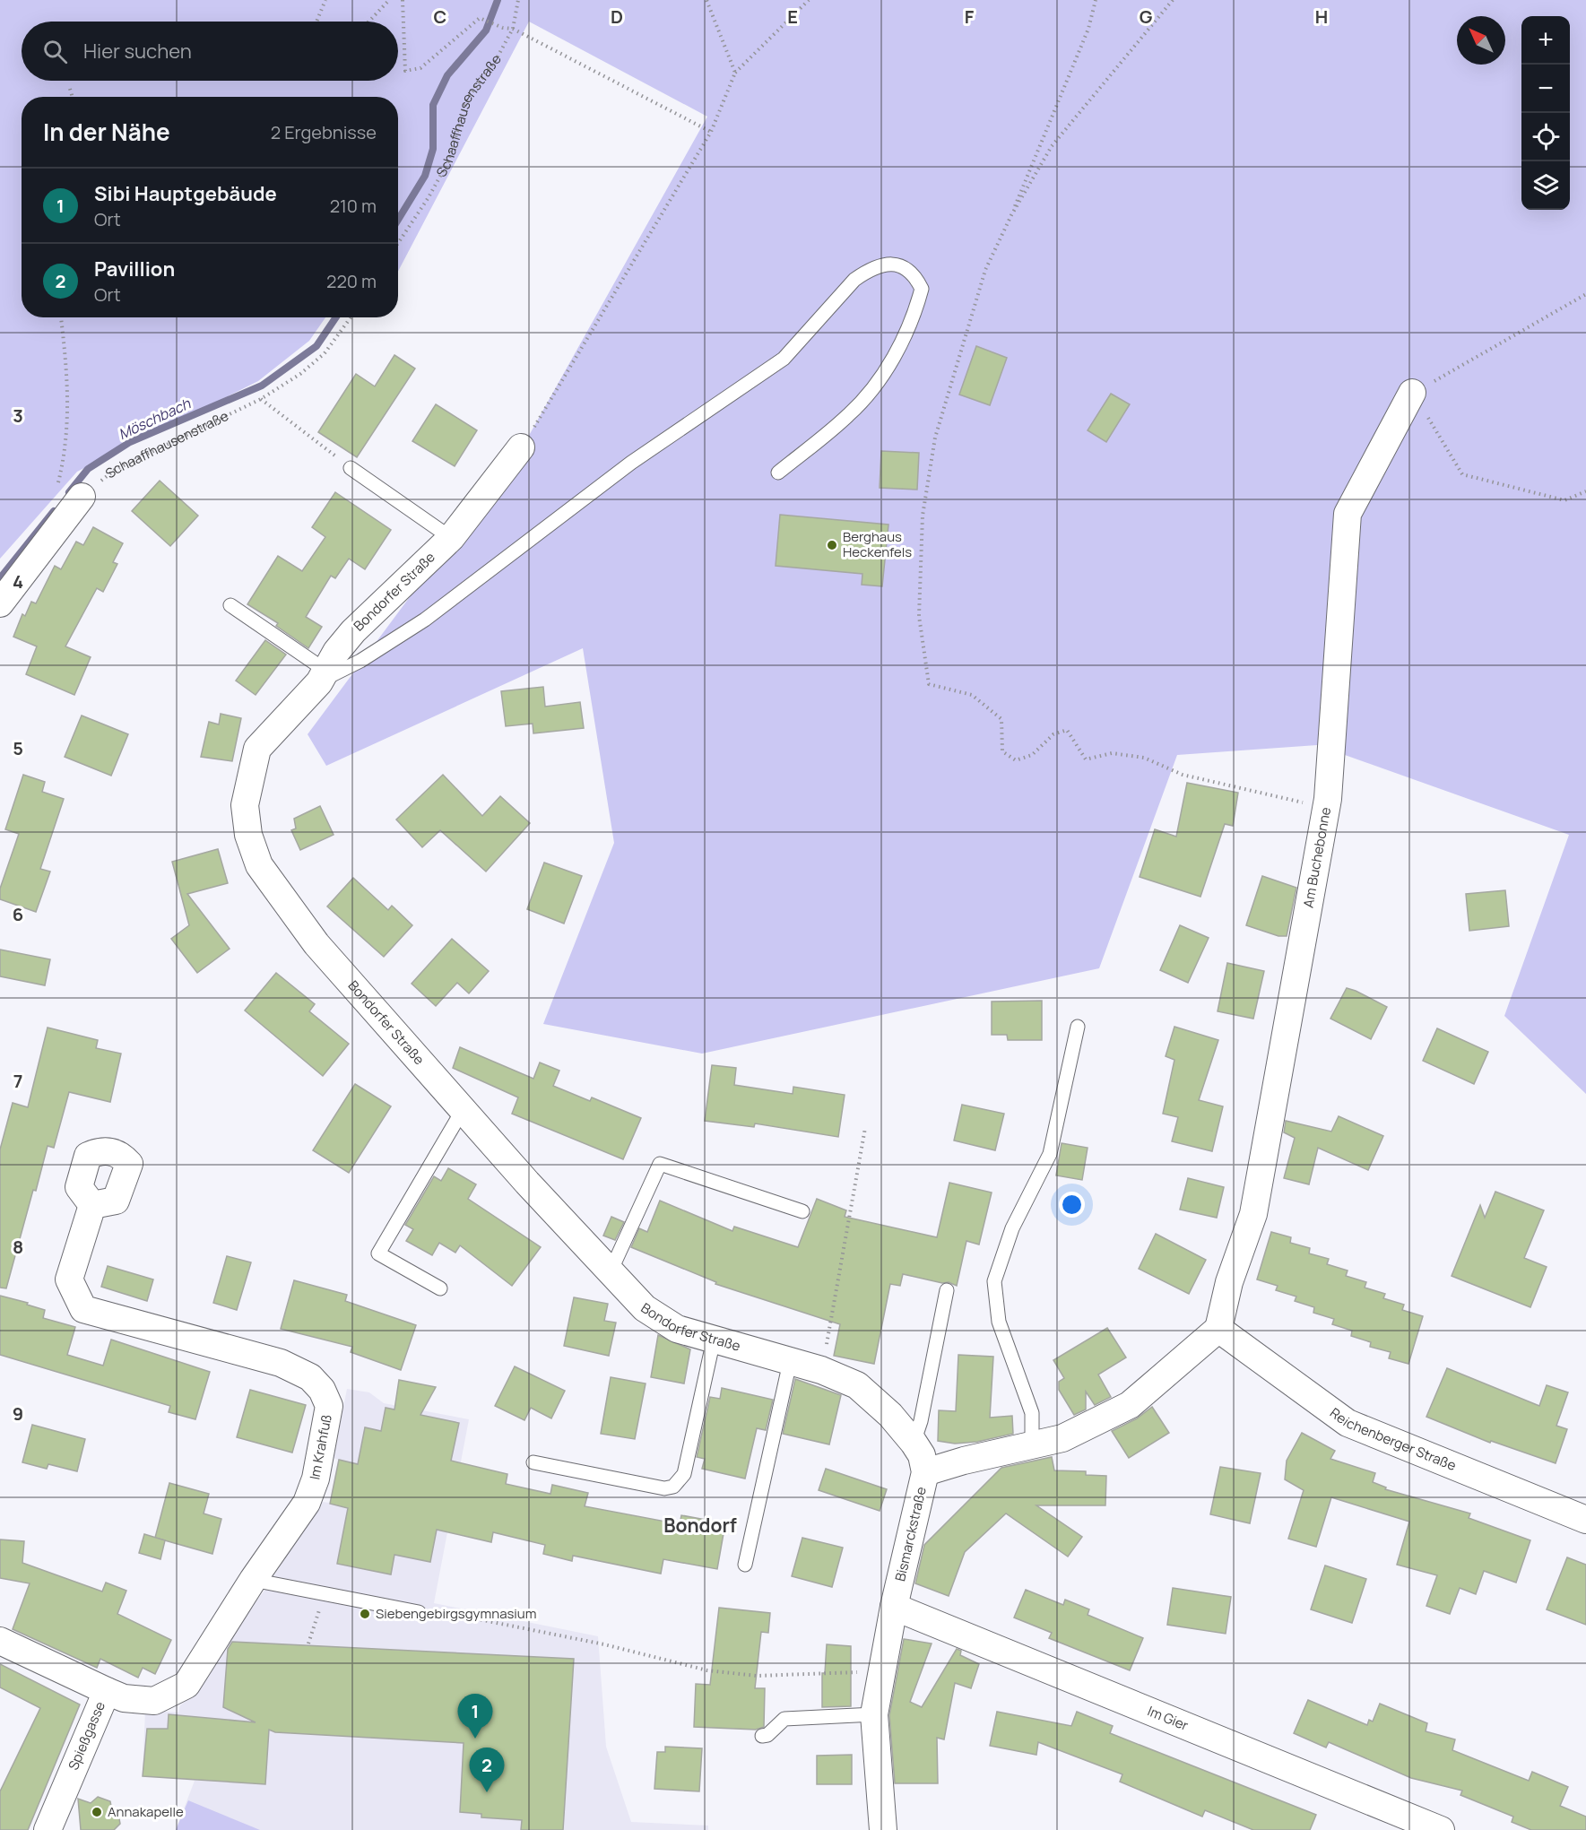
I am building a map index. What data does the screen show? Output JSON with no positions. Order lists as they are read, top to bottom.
{
  "streets": {
    "street": [
      "Bondorfer Straße",
      "Am Buchebonne",
      "Reichenberger Straße",
      "Im Krahfuß",
      "Bismarckstraße",
      "Im Gier",
      "Spießgasse"
    ],
    "path": ["Schaaffhausenstraße"]
  },
  "crossings": [
    ["Bondorfer Straße", "Bismarckstraße"],
    ["Am Buchebonne", "Reichenberger Straße"],
    ["Am Buchebonne", "Bismarckstraße"],
    ["Reichenberger Straße", "Bismarckstraße"],
    ["Im Krahfuß", "Spießgasse"],
    ["Bismarckstraße", "Im Gier"]
  ],
  "districts": ["Bondorf"],
  "water": ["Möschbach"],
  "places": ["Berghaus Heckenfels", "Siebengebirgsgymnasium", "Annakapelle"],
  "north": "top left",
  "page": {
    "map_buttons": ["+", "−"],
    "search": "Hier suchen",
    "heading": ["In der Nähe", "2 Ergebnisse"],
    "list": [
      {
        "mark": "1",
        "name": "Sibi Hauptgebäude",
        "note": "Ort",
        "value": "210 m"
      },
      {
        "mark": "2",
        "name": "Pavillion",
        "note": "Ort",
        "value": "220 m"
      }
    ],
    "pins": ["1", "2"]
  },
  "grid": {
    "columns": [
      "C",
      "D",
      "E",
      "F",
      "G",
      "H"
    ],
    "rows": [
      "3",
      "4",
      "5",
      "6",
      "7",
      "8",
      "9"
    ]
  }
}
